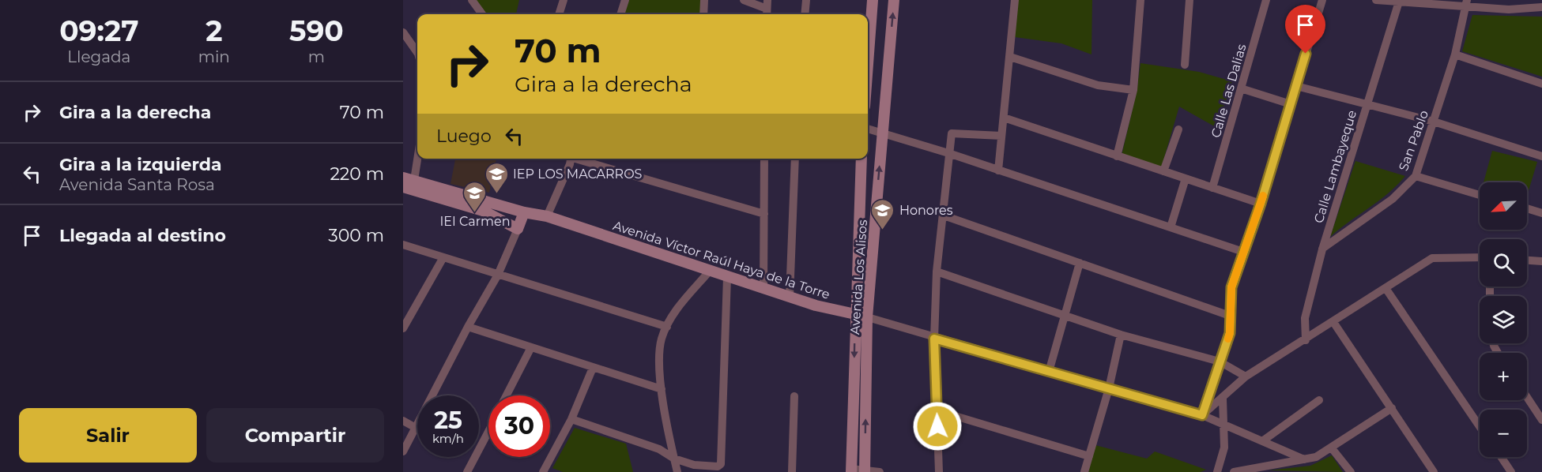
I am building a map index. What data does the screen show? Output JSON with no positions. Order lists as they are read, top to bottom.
{
  "streets": {
    "street": [
      "Calle Las Dalias",
      "San Pablo",
      "Calle Lambayeque",
      "Avenida Víctor Raúl Haya de la Torre",
      "Avenida Los Alisos"
    ]
  },
  "crossings": [
    ["San Pablo", "Calle Lambayeque"],
    ["Avenida Víctor Raúl Haya de la Torre", "Avenida Los Alisos"]
  ],
  "places": {
    "school or university": ["IEP LOS MACARROS", "IEI Carmen", "Honores"]
  },
  "north": "bottom left",
  "page": {
    "eta": [
      "09:27",
      "Llegada",
      "2",
      "min",
      "590",
      "m"
    ],
    "turn": ["70 m", "Gira a la derecha"],
    "list": [
      {
        "name": "Gira a la derecha",
        "value": "70 m"
      },
      {
        "name": "Gira a la izquierda",
        "note": "Avenida Santa Rosa",
        "value": "220 m"
      },
      {
        "name": "Llegada al destino",
        "value": "300 m"
      }
    ],
    "then": "Luego",
    "map_buttons": ["+", "−"],
    "speed": "25 km/h",
    "limit": "30",
    "buttons": ["Salir", "Compartir"]
  }
}
